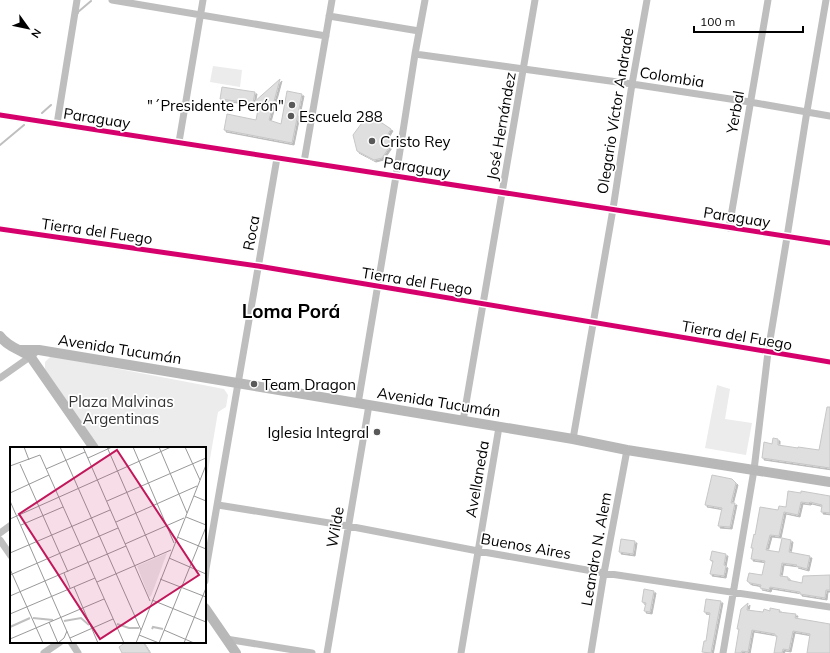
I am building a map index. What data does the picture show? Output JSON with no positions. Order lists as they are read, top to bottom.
{
  "streets": {
    "main road": ["Avenida Tucumán"],
    "street": [
      "Colombia",
      "Olegario Víctor Andrade",
      "Yerbal",
      "Paraguay",
      "José Hernández",
      "Tierra del Fuego",
      "Roca",
      "Avellaneda",
      "Wilde",
      "Buenos Aires",
      "Leandro N. Alem"
    ]
  },
  "crossings": [
    ["Colombia", "Olegario Víctor Andrade"],
    ["Colombia", "Yerbal"],
    ["Colombia", "José Hernández"],
    ["Olegario Víctor Andrade", "Paraguay"],
    ["Olegario Víctor Andrade", "Tierra del Fuego"],
    ["Olegario Víctor Andrade", "Avenida Tucumán"],
    ["Yerbal", "Paraguay"],
    ["Paraguay", "José Hernández"],
    ["Paraguay", "Roca"],
    ["José Hernández", "Tierra del Fuego"],
    ["José Hernández", "Avenida Tucumán"],
    ["Tierra del Fuego", "Roca"],
    ["Roca", "Avenida Tucumán"],
    ["Roca", "Buenos Aires"],
    ["Avenida Tucumán", "Avellaneda"],
    ["Avenida Tucumán", "Wilde"],
    ["Avenida Tucumán", "Leandro N. Alem"],
    ["Avellaneda", "Buenos Aires"],
    ["Wilde", "Buenos Aires"],
    ["Buenos Aires", "Leandro N. Alem"]
  ],
  "districts": ["Loma Porá"],
  "parks": ["Plaza Malvinas Argentinas"],
  "places": [
    "\"´Presidente Perón\"",
    "Escuela 288",
    "Cristo Rey",
    "Team Dragon",
    "Iglesia Integral"
  ],
  "scale_bar": "100 m",
  "north": "bottom right"
}
